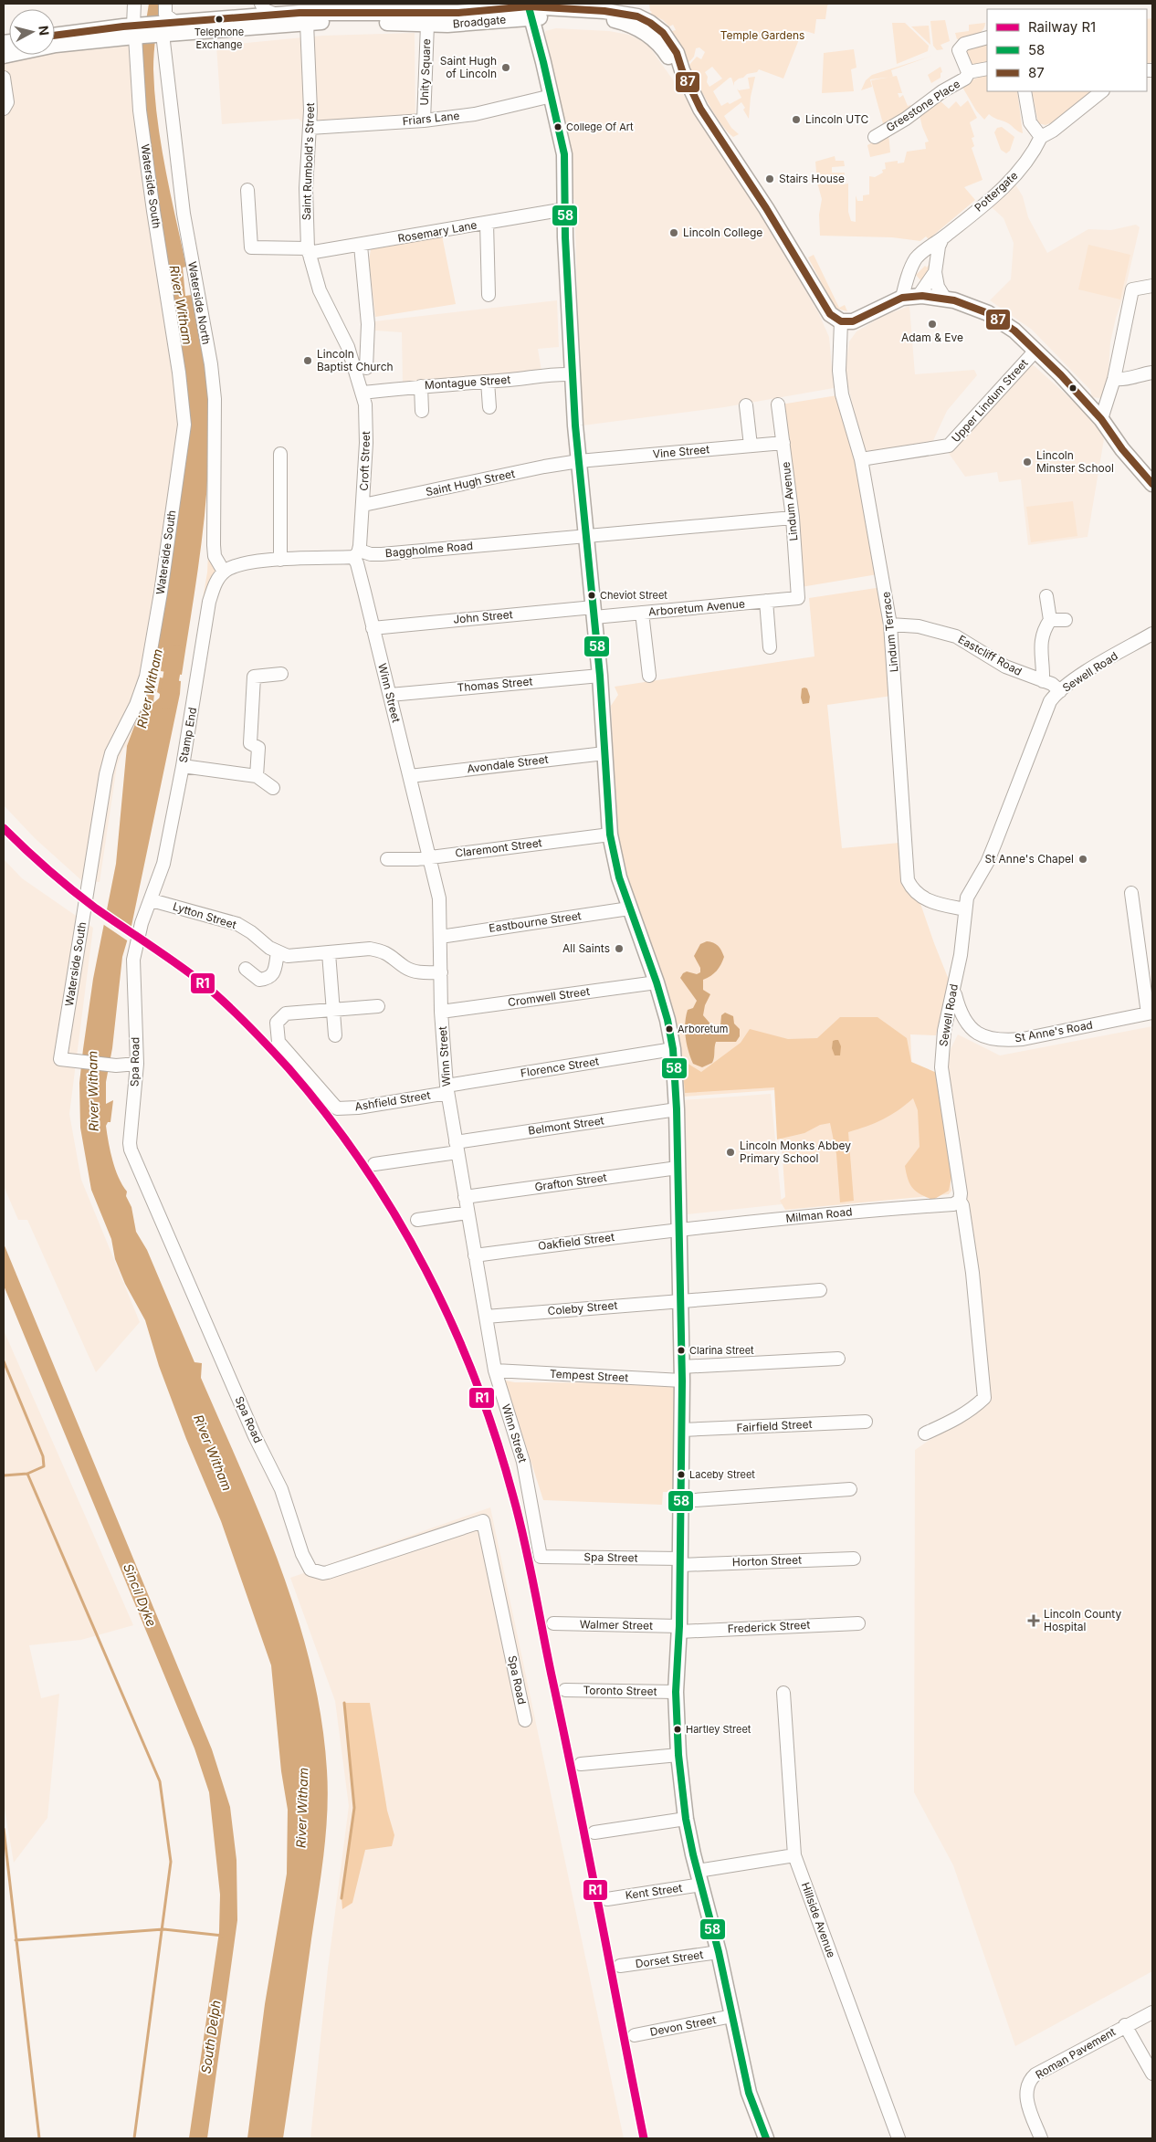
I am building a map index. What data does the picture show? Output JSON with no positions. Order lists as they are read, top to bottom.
{
  "streets": {
    "main road": ["Broadgate"],
    "street": [
      "Unity Square",
      "Greestone Place",
      "Friars Lane",
      "Saint Rumbold's Street",
      "Waterside South",
      "Pottergate",
      "Rosemary Lane",
      "Waterside North",
      "Montague Street",
      "Upper Lindum Street",
      "Vine Street",
      "Croft Street",
      "Saint Hugh Street",
      "Lindum Avenue",
      "Baggholme Road",
      "Arboretum Avenue",
      "John Street",
      "Lindum Terrace",
      "Eastcliff Road",
      "Sewell Road",
      "Thomas Street",
      "Winn Street",
      "Stamp End",
      "Avondale Street",
      "Claremont Street",
      "Lytton Street",
      "Eastbourne Street",
      "Cromwell Street",
      "St Anne's Road",
      "Spa Road",
      "Florence Street",
      "Ashfield Street",
      "Belmont Street",
      "Grafton Street",
      "Milman Road",
      "Oakfield Street",
      "Coleby Street",
      "Tempest Street",
      "Fairfield Street",
      "Spa Street",
      "Horton Street",
      "Walmer Street",
      "Frederick Street",
      "Toronto Street",
      "Kent Street",
      "Hillside Avenue",
      "Dorset Street",
      "Devon Street",
      "Roman Pavement"
    ]
  },
  "crossings": [
    ["Broadgate", "Unity Square"],
    ["Broadgate", "Saint Rumbold's Street"],
    ["Broadgate", "Lindum Terrace"],
    ["Unity Square", "Friars Lane"],
    ["Friars Lane", "Saint Rumbold's Street"],
    ["Saint Rumbold's Street", "Rosemary Lane"],
    ["Saint Rumbold's Street", "Croft Street"],
    ["Waterside South", "Waterside North"],
    ["Waterside South", "Spa Road"],
    ["Rosemary Lane", "Croft Street"],
    ["Waterside North", "Baggholme Road"],
    ["Waterside North", "Stamp End"],
    ["Montague Street", "Croft Street"],
    ["Upper Lindum Street", "Lindum Terrace"],
    ["Vine Street", "Saint Hugh Street"],
    ["Vine Street", "Lindum Avenue"],
    ["Croft Street", "Saint Hugh Street"],
    ["Croft Street", "Baggholme Road"],
    ["Croft Street", "Winn Street"],
    ["Lindum Avenue", "Arboretum Avenue"],
    ["Baggholme Road", "Winn Street"],
    ["Baggholme Road", "Stamp End"],
    ["Arboretum Avenue", "John Street"],
    ["John Street", "Winn Street"],
    ["Lindum Terrace", "Eastcliff Road"],
    ["Lindum Terrace", "Sewell Road"],
    ["Eastcliff Road", "Sewell Road"],
    ["Sewell Road", "St Anne's Road"],
    ["Sewell Road", "Milman Road"],
    ["Thomas Street", "Winn Street"],
    ["Winn Street", "Avondale Street"],
    ["Winn Street", "Claremont Street"],
    ["Winn Street", "Lytton Street"],
    ["Winn Street", "Eastbourne Street"],
    ["Winn Street", "Cromwell Street"],
    ["Winn Street", "Florence Street"],
    ["Winn Street", "Ashfield Street"],
    ["Winn Street", "Belmont Street"],
    ["Winn Street", "Grafton Street"],
    ["Winn Street", "Oakfield Street"],
    ["Winn Street", "Coleby Street"],
    ["Winn Street", "Tempest Street"],
    ["Winn Street", "Spa Street"],
    ["Stamp End", "Lytton Street"],
    ["Stamp End", "Spa Road"],
    ["Lytton Street", "Spa Road"],
    ["Florence Street", "Ashfield Street"],
    ["Milman Road", "Oakfield Street"],
    ["Spa Street", "Horton Street"],
    ["Walmer Street", "Frederick Street"],
    ["Kent Street", "Hillside Avenue"]
  ],
  "water": ["River Witham", "Sincil Dyke", "South Delph"],
  "parks": ["Temple Gardens"],
  "places": {
    "other": [
      "Telephone Exchange",
      "Saint Hugh of Lincoln",
      "Lincoln UTC",
      "College Of Art",
      "Stairs House",
      "Lincoln College",
      "Adam & Eve",
      "Lincoln Baptist Church",
      "Lincoln Minster School",
      "Cheviot Street",
      "St Anne's Chapel",
      "All Saints",
      "Arboretum",
      "Lincoln Monks Abbey Primary School",
      "Clarina Street",
      "Laceby Street",
      "Hartley Street"
    ],
    "health": ["Lincoln County Hospital"]
  },
  "lines": ["transit line 58", "transit line 87", "rail line R1"],
  "legend": ["Railway R1", "58", "87"],
  "north": "right"
}
